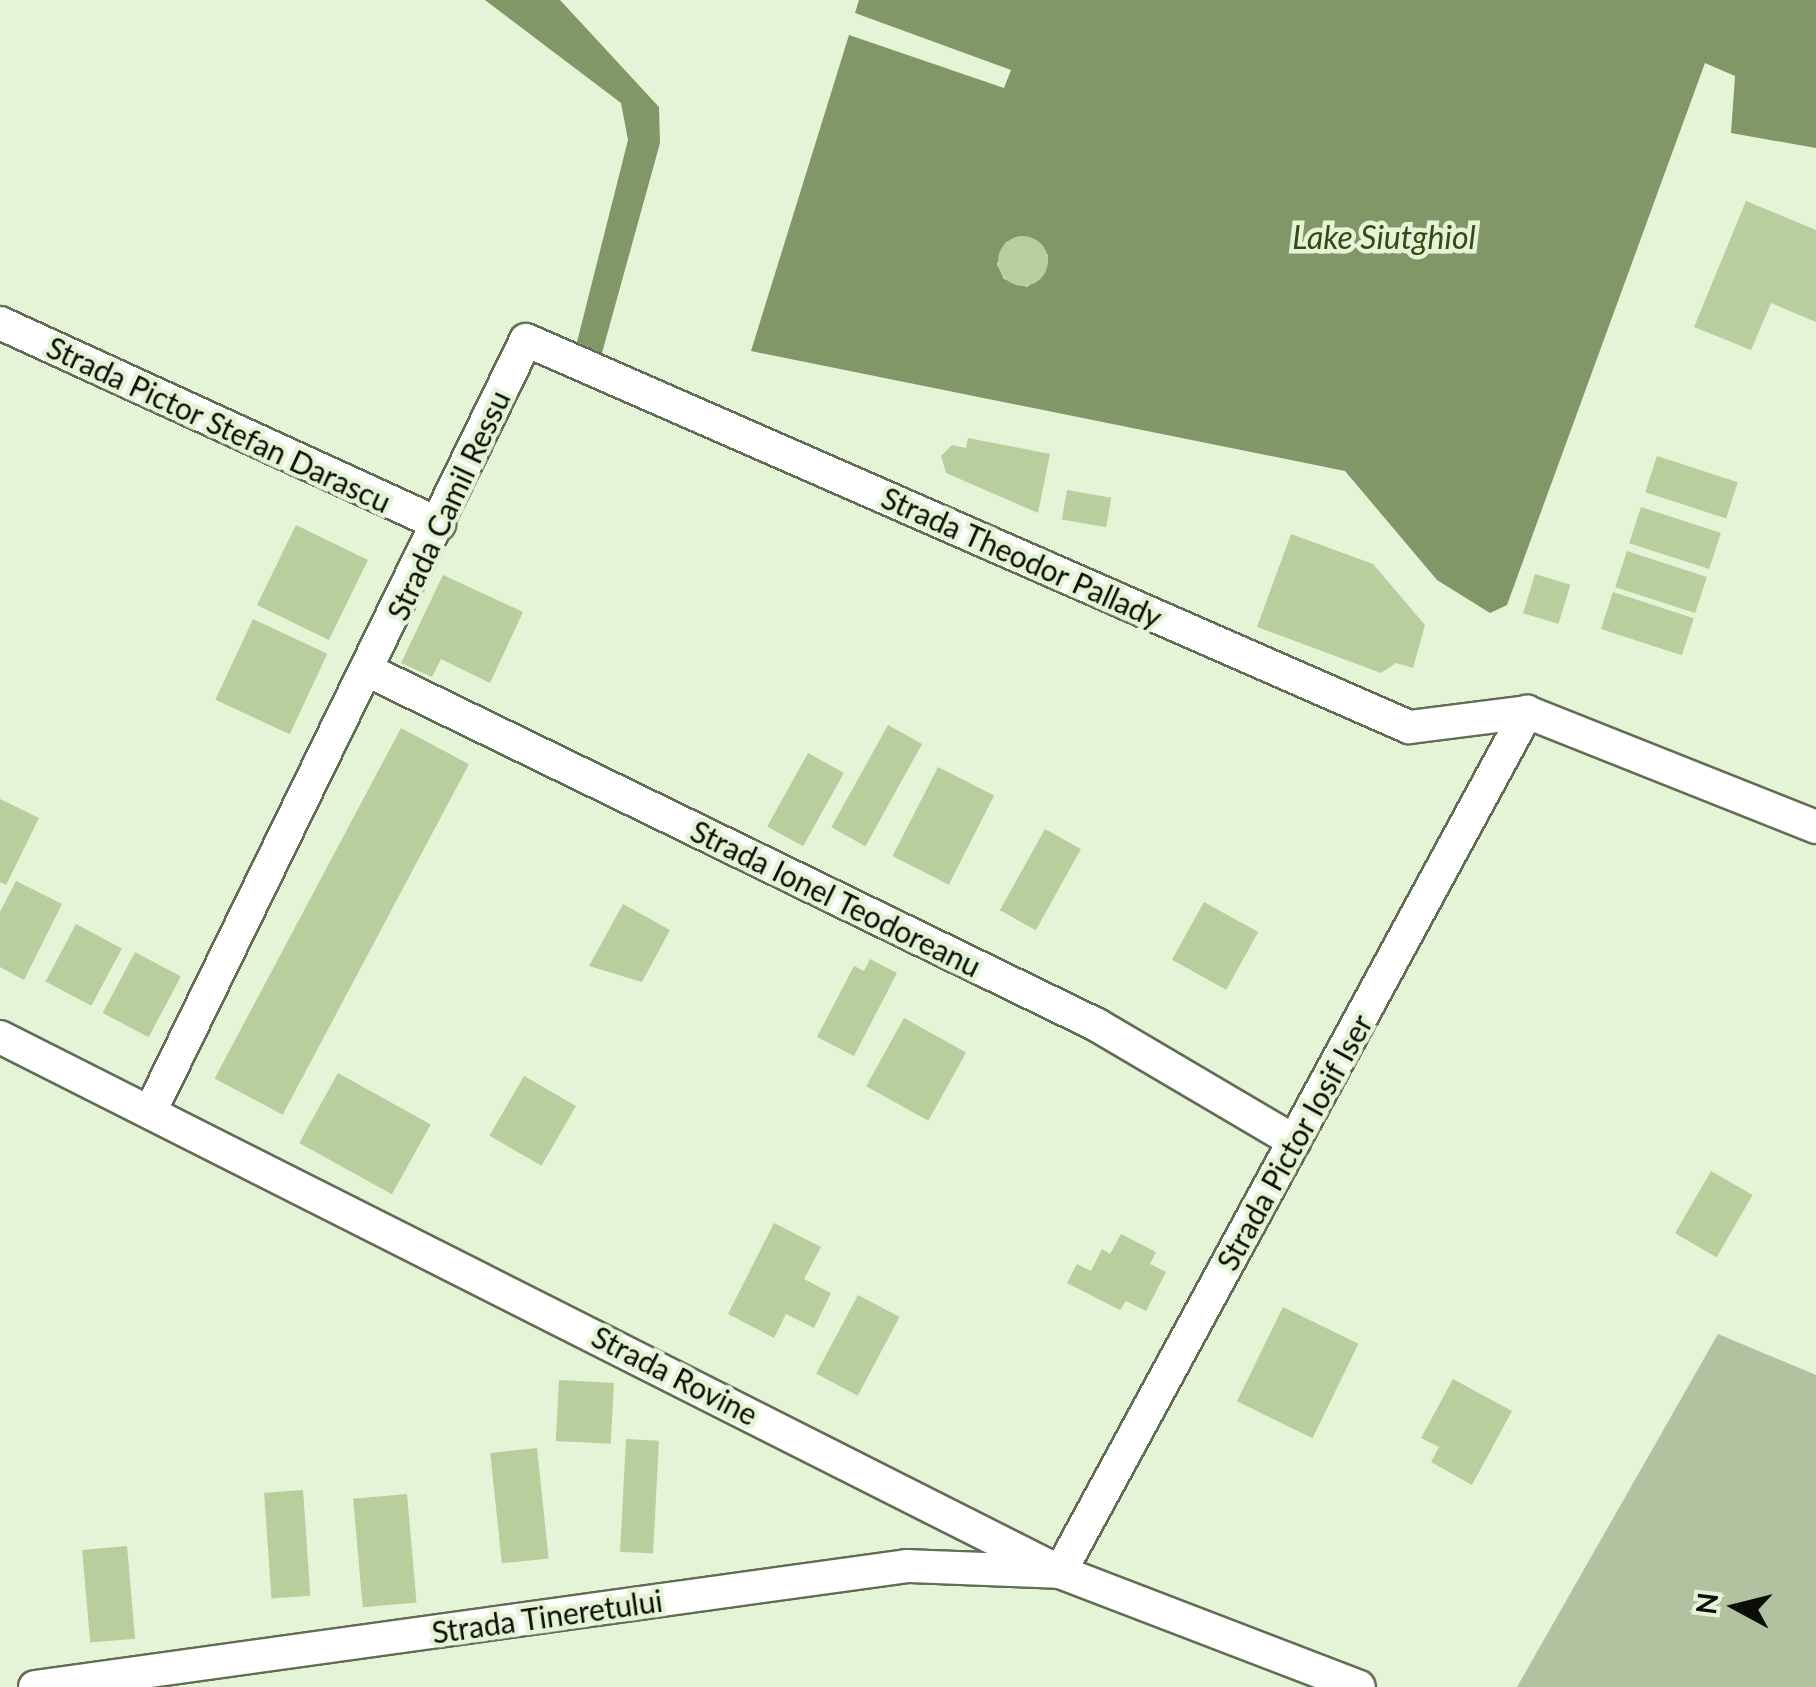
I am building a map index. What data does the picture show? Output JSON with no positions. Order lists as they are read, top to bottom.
{
  "streets": {
    "street": [
      "Strada Pictor Stefan Darascu",
      "Strada Camil Ressu",
      "Strada Theodor Pallady",
      "Strada Ionel Teodoreanu",
      "Strada Pictor Iosif Iser",
      "Strada Rovine",
      "Strada Tineretului"
    ]
  },
  "crossings": [
    ["Strada Pictor Stefan Darascu", "Strada Camil Ressu"],
    ["Strada Camil Ressu", "Strada Theodor Pallady"],
    ["Strada Camil Ressu", "Strada Ionel Teodoreanu"],
    ["Strada Camil Ressu", "Strada Rovine"],
    ["Strada Theodor Pallady", "Strada Pictor Iosif Iser"],
    ["Strada Ionel Teodoreanu", "Strada Pictor Iosif Iser"],
    ["Strada Pictor Iosif Iser", "Strada Rovine"],
    ["Strada Pictor Iosif Iser", "Strada Tineretului"],
    ["Strada Rovine", "Strada Tineretului"]
  ],
  "water": ["Lake Siutghiol"],
  "north": "left"
}
